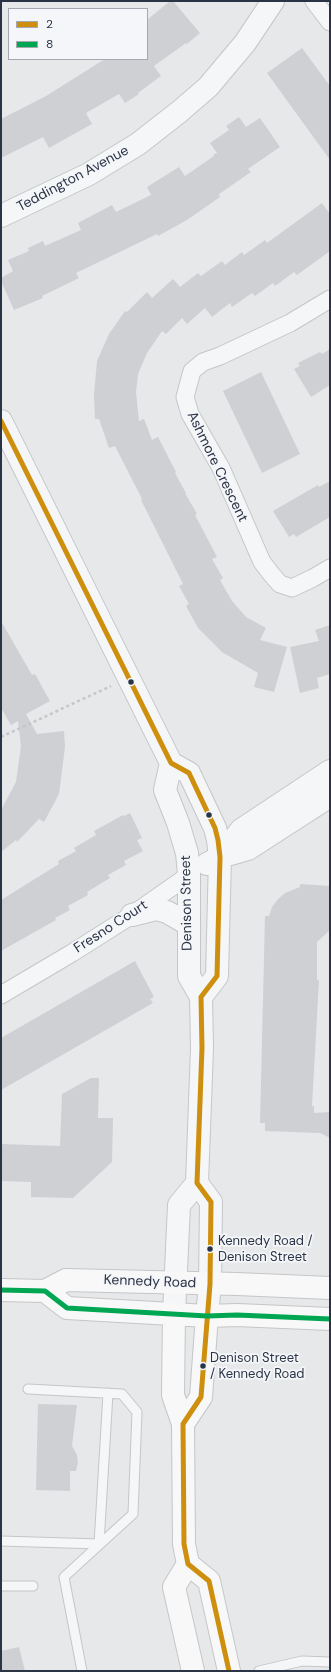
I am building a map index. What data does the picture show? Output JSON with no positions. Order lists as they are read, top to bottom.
{
  "streets": {
    "main road": ["Kennedy Road"],
    "street": [
      "Teddington Avenue",
      "Ashmore Crescent",
      "Denison Street",
      "Fresno Court"
    ]
  },
  "crossings": [
    ["Denison Street", "Fresno Court"]
  ],
  "places": ["Kennedy Road / Denison Street", "Denison Street / Kennedy Road"],
  "lines": ["transit line 2", "transit line 8"],
  "legend": ["2", "8"]
}
